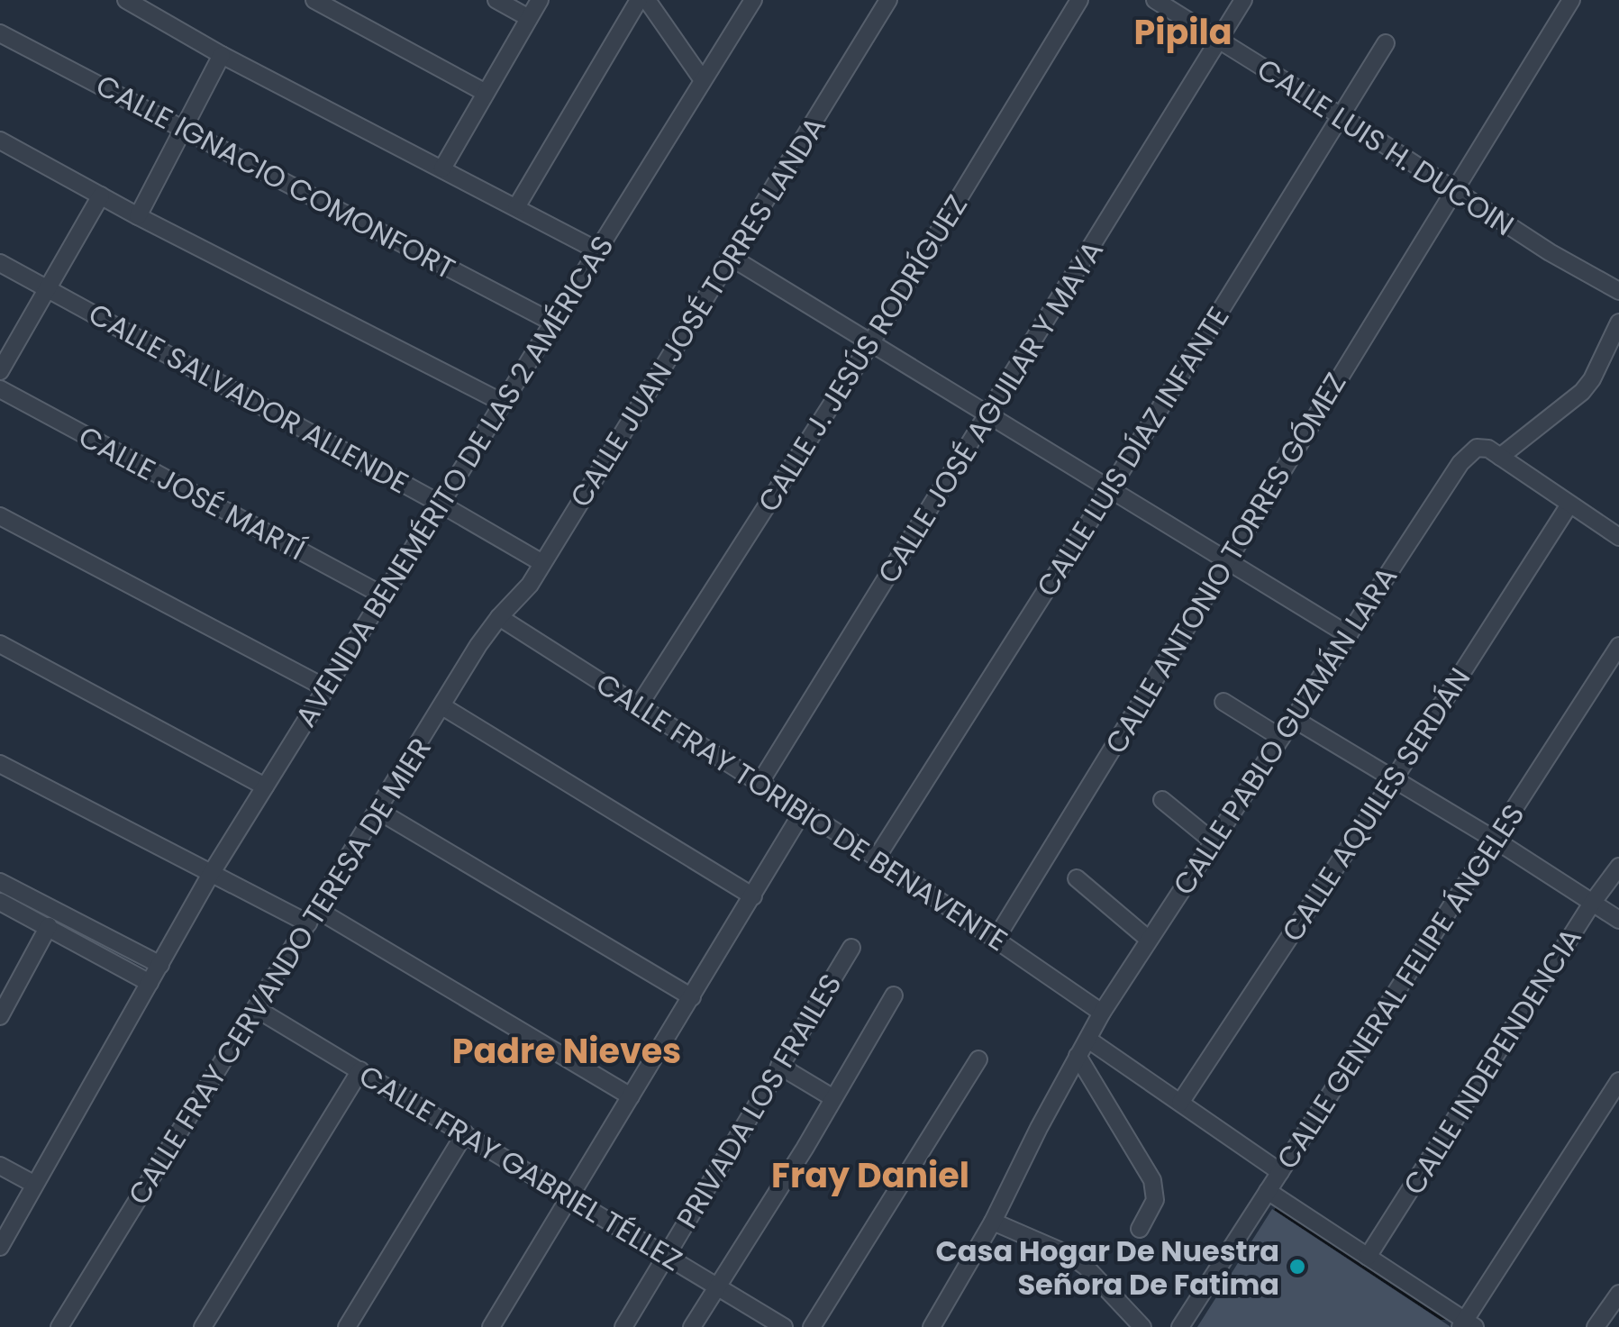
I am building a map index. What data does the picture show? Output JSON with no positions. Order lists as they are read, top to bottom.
{
  "streets": {
    "street": [
      "CALLE LUIS H. DUCOIN",
      "CALLE IGNACIO COMONFORT",
      "CALLE JUAN JOSÉ TORRES LANDA",
      "CALLE J. JESÚS RODRÍGUEZ",
      "CALLE SALVADOR ALLENDE",
      "CALLE JOSÉ AGUILAR Y MAYA",
      "CALLE LUIS DÍAZ INFANTE",
      "AVENIDA BENEMÉRITO DE LAS 2 AMÉRICAS",
      "CALLE JOSÉ MARTÍ",
      "CALLE ANTONIO TORRES GÓMEZ",
      "CALLE PABLO GUZMÁN LARA",
      "CALLE AQUILES SERDÁN",
      "CALLE FRAY TORIBIO DE BENAVENTE",
      "CALLE FRAY CERVANDO TERESA DE MIER",
      "CALLE GENERAL FELIPE ÁNGELES",
      "CALLE INDEPENDENCIA",
      "PRIVADA LOS FRAILES",
      "CALLE FRAY GABRIEL TÉLLEZ"
    ]
  },
  "crossings": [
    ["CALLE LUIS H. DUCOIN", "CALLE JOSÉ AGUILAR Y MAYA"],
    ["CALLE LUIS H. DUCOIN", "CALLE LUIS DÍAZ INFANTE"],
    ["CALLE LUIS H. DUCOIN", "CALLE ANTONIO TORRES GÓMEZ"],
    ["CALLE IGNACIO COMONFORT", "AVENIDA BENEMÉRITO DE LAS 2 AMÉRICAS"],
    ["CALLE JUAN JOSÉ TORRES LANDA", "CALLE SALVADOR ALLENDE"],
    ["CALLE JUAN JOSÉ TORRES LANDA", "CALLE FRAY TORIBIO DE BENAVENTE"],
    ["CALLE JUAN JOSÉ TORRES LANDA", "CALLE FRAY CERVANDO TERESA DE MIER"],
    ["CALLE J. JESÚS RODRÍGUEZ", "CALLE FRAY TORIBIO DE BENAVENTE"],
    ["CALLE SALVADOR ALLENDE", "AVENIDA BENEMÉRITO DE LAS 2 AMÉRICAS"],
    ["CALLE JOSÉ AGUILAR Y MAYA", "CALLE FRAY TORIBIO DE BENAVENTE"],
    ["CALLE LUIS DÍAZ INFANTE", "CALLE FRAY TORIBIO DE BENAVENTE"],
    ["AVENIDA BENEMÉRITO DE LAS 2 AMÉRICAS", "CALLE JOSÉ MARTÍ"],
    ["CALLE ANTONIO TORRES GÓMEZ", "CALLE FRAY TORIBIO DE BENAVENTE"],
    ["CALLE PABLO GUZMÁN LARA", "CALLE FRAY TORIBIO DE BENAVENTE"],
    ["CALLE FRAY TORIBIO DE BENAVENTE", "CALLE FRAY CERVANDO TERESA DE MIER"],
    ["CALLE FRAY CERVANDO TERESA DE MIER", "CALLE FRAY GABRIEL TÉLLEZ"],
    ["PRIVADA LOS FRAILES", "CALLE FRAY GABRIEL TÉLLEZ"]
  ],
  "districts": ["Pipila", "Padre Nieves", "Fray Daniel"],
  "places": ["Casa Hogar De Nuestra Señora De Fatima"]
}
